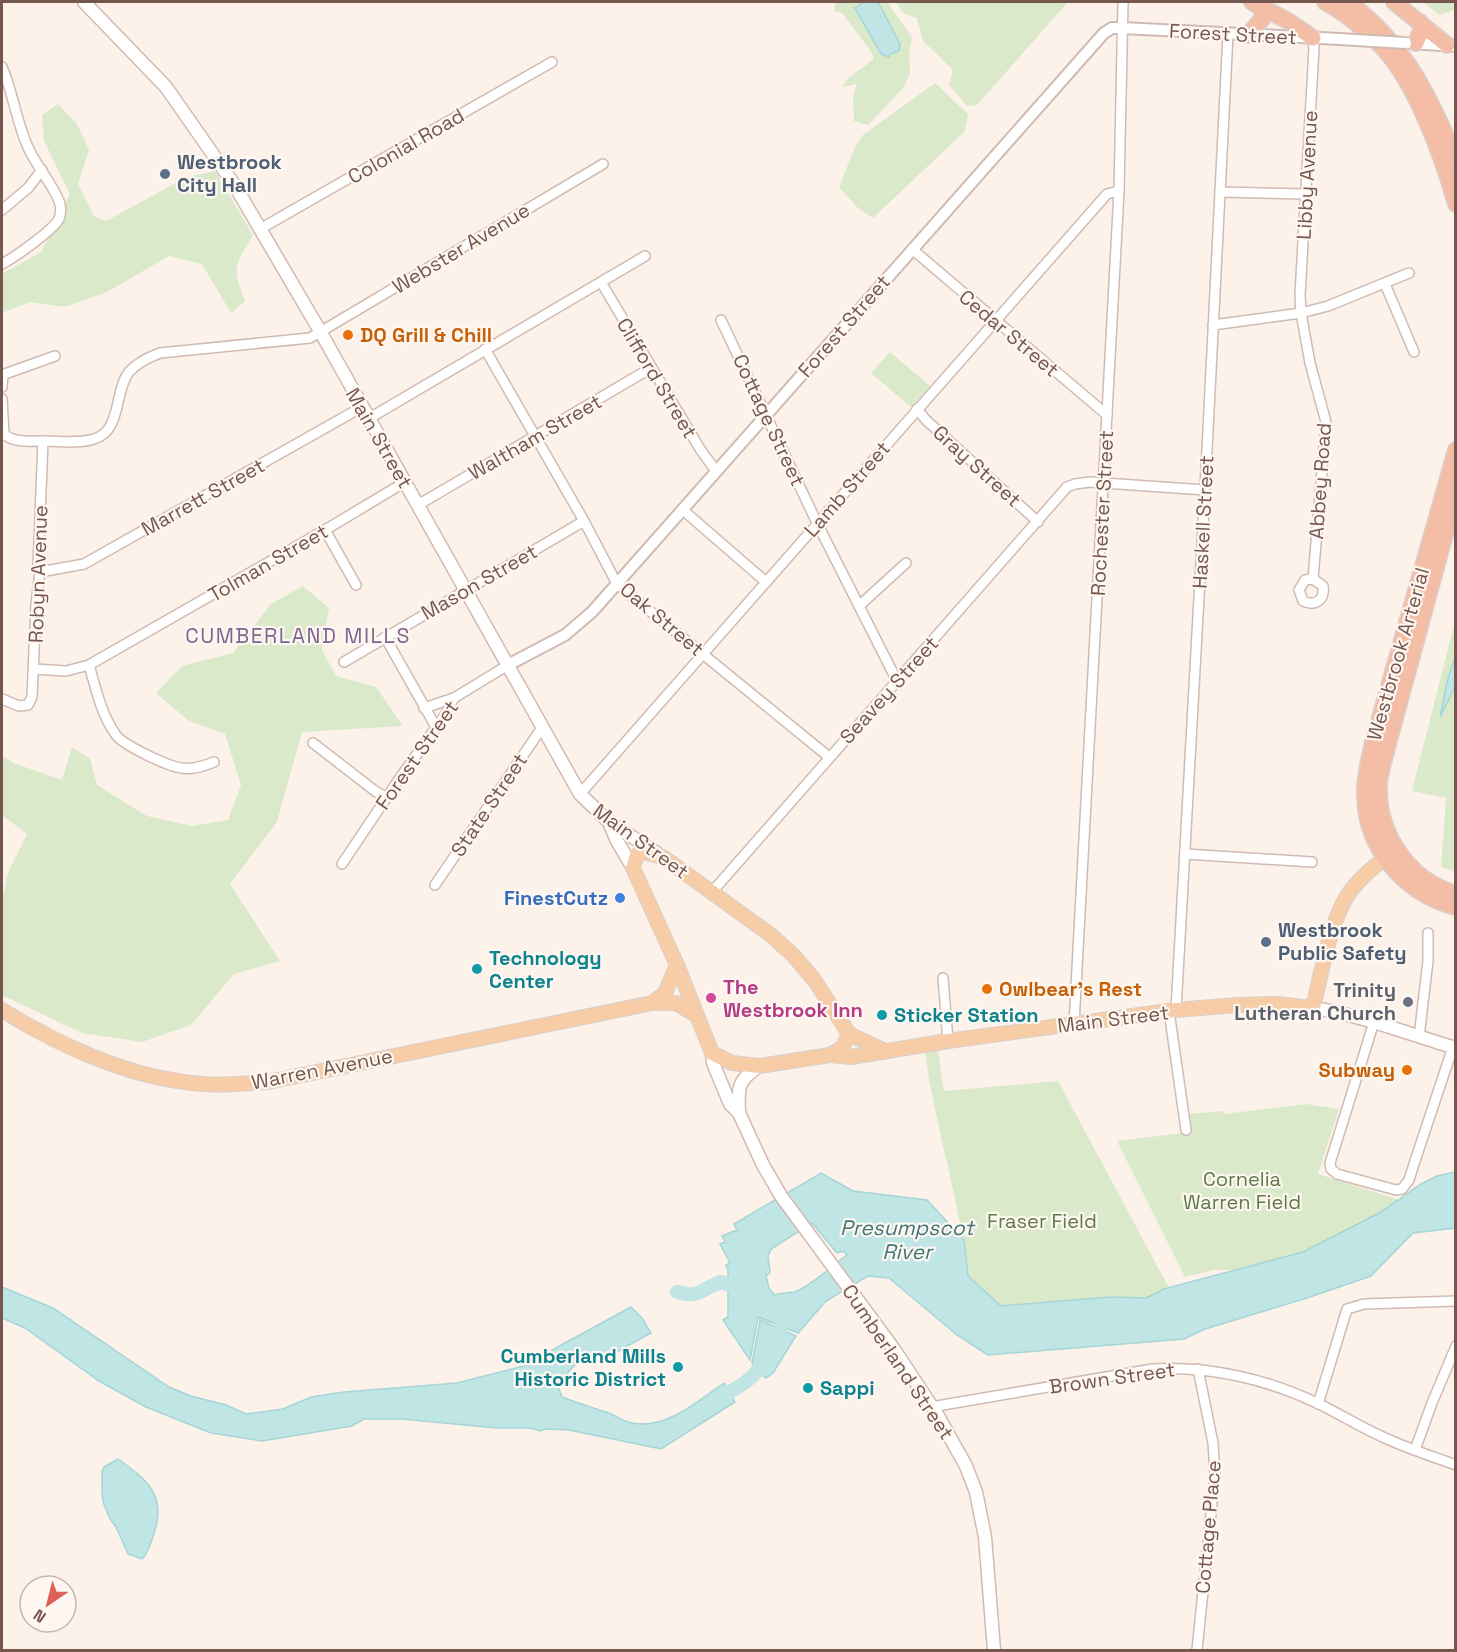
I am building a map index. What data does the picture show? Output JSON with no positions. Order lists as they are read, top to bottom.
{
  "streets": {
    "highway": ["Westbrook Arterial"],
    "main road": ["Main Street", "Warren Avenue", "Cumberland Street"],
    "street": [
      "Forest Street",
      "Colonial Road",
      "Libby Avenue",
      "Webster Avenue",
      "Cedar Street",
      "Clifford Street",
      "Cottage Street",
      "Waltham Street",
      "Gray Street",
      "Abbey Road",
      "Lamb Street",
      "Marrett Street",
      "Rochester Street",
      "Haskell Street",
      "Tolman Street",
      "Robyn Avenue",
      "Mason Street",
      "Oak Street",
      "Seavey Street",
      "State Street",
      "Brown Street",
      "Cottage Place"
    ]
  },
  "crossings": [
    ["Forest Street", "Libby Avenue"],
    ["Forest Street", "Cedar Street"],
    ["Forest Street", "Clifford Street"],
    ["Forest Street", "Cottage Street"],
    ["Forest Street", "Main Street"],
    ["Forest Street", "Rochester Street"],
    ["Forest Street", "Haskell Street"],
    ["Forest Street", "Oak Street"],
    ["Colonial Road", "Main Street"],
    ["Libby Avenue", "Abbey Road"],
    ["Webster Avenue", "Main Street"],
    ["Webster Avenue", "Robyn Avenue"],
    ["Cedar Street", "Lamb Street"],
    ["Cedar Street", "Rochester Street"],
    ["Clifford Street", "Waltham Street"],
    ["Cottage Street", "Lamb Street"],
    ["Cottage Street", "Seavey Street"],
    ["Waltham Street", "Main Street"],
    ["Waltham Street", "Oak Street"],
    ["Main Street", "Lamb Street"],
    ["Main Street", "Marrett Street"],
    ["Main Street", "Rochester Street"],
    ["Main Street", "Haskell Street"],
    ["Main Street", "Tolman Street"],
    ["Main Street", "Mason Street"],
    ["Main Street", "Seavey Street"],
    ["Main Street", "State Street"],
    ["Main Street", "Cumberland Street"],
    ["Gray Street", "Lamb Street"],
    ["Gray Street", "Seavey Street"],
    ["Lamb Street", "Rochester Street"],
    ["Lamb Street", "Oak Street"],
    ["Marrett Street", "Robyn Avenue"],
    ["Rochester Street", "Seavey Street"],
    ["Tolman Street", "Robyn Avenue"],
    ["Mason Street", "Oak Street"],
    ["Oak Street", "Seavey Street"],
    ["Warren Avenue", "Cumberland Street"],
    ["Cumberland Street", "Brown Street"],
    ["Brown Street", "Cottage Place"]
  ],
  "districts": ["CUMBERLAND MILLS"],
  "water": ["Presumpscot River"],
  "parks": ["Cornelia Warren Field", "Fraser Field"],
  "places": [
    "Westbrook City Hall",
    "DQ Grill & Chill",
    "FinestCutz",
    "Westbrook Public Safety",
    "Technology Center",
    "Owlbear's Rest",
    "The Westbrook Inn",
    "Trinity Lutheran Church",
    "Sticker Station",
    "Subway",
    "Cumberland Mills Historic District",
    "Sappi"
  ],
  "north": "bottom left"
}
